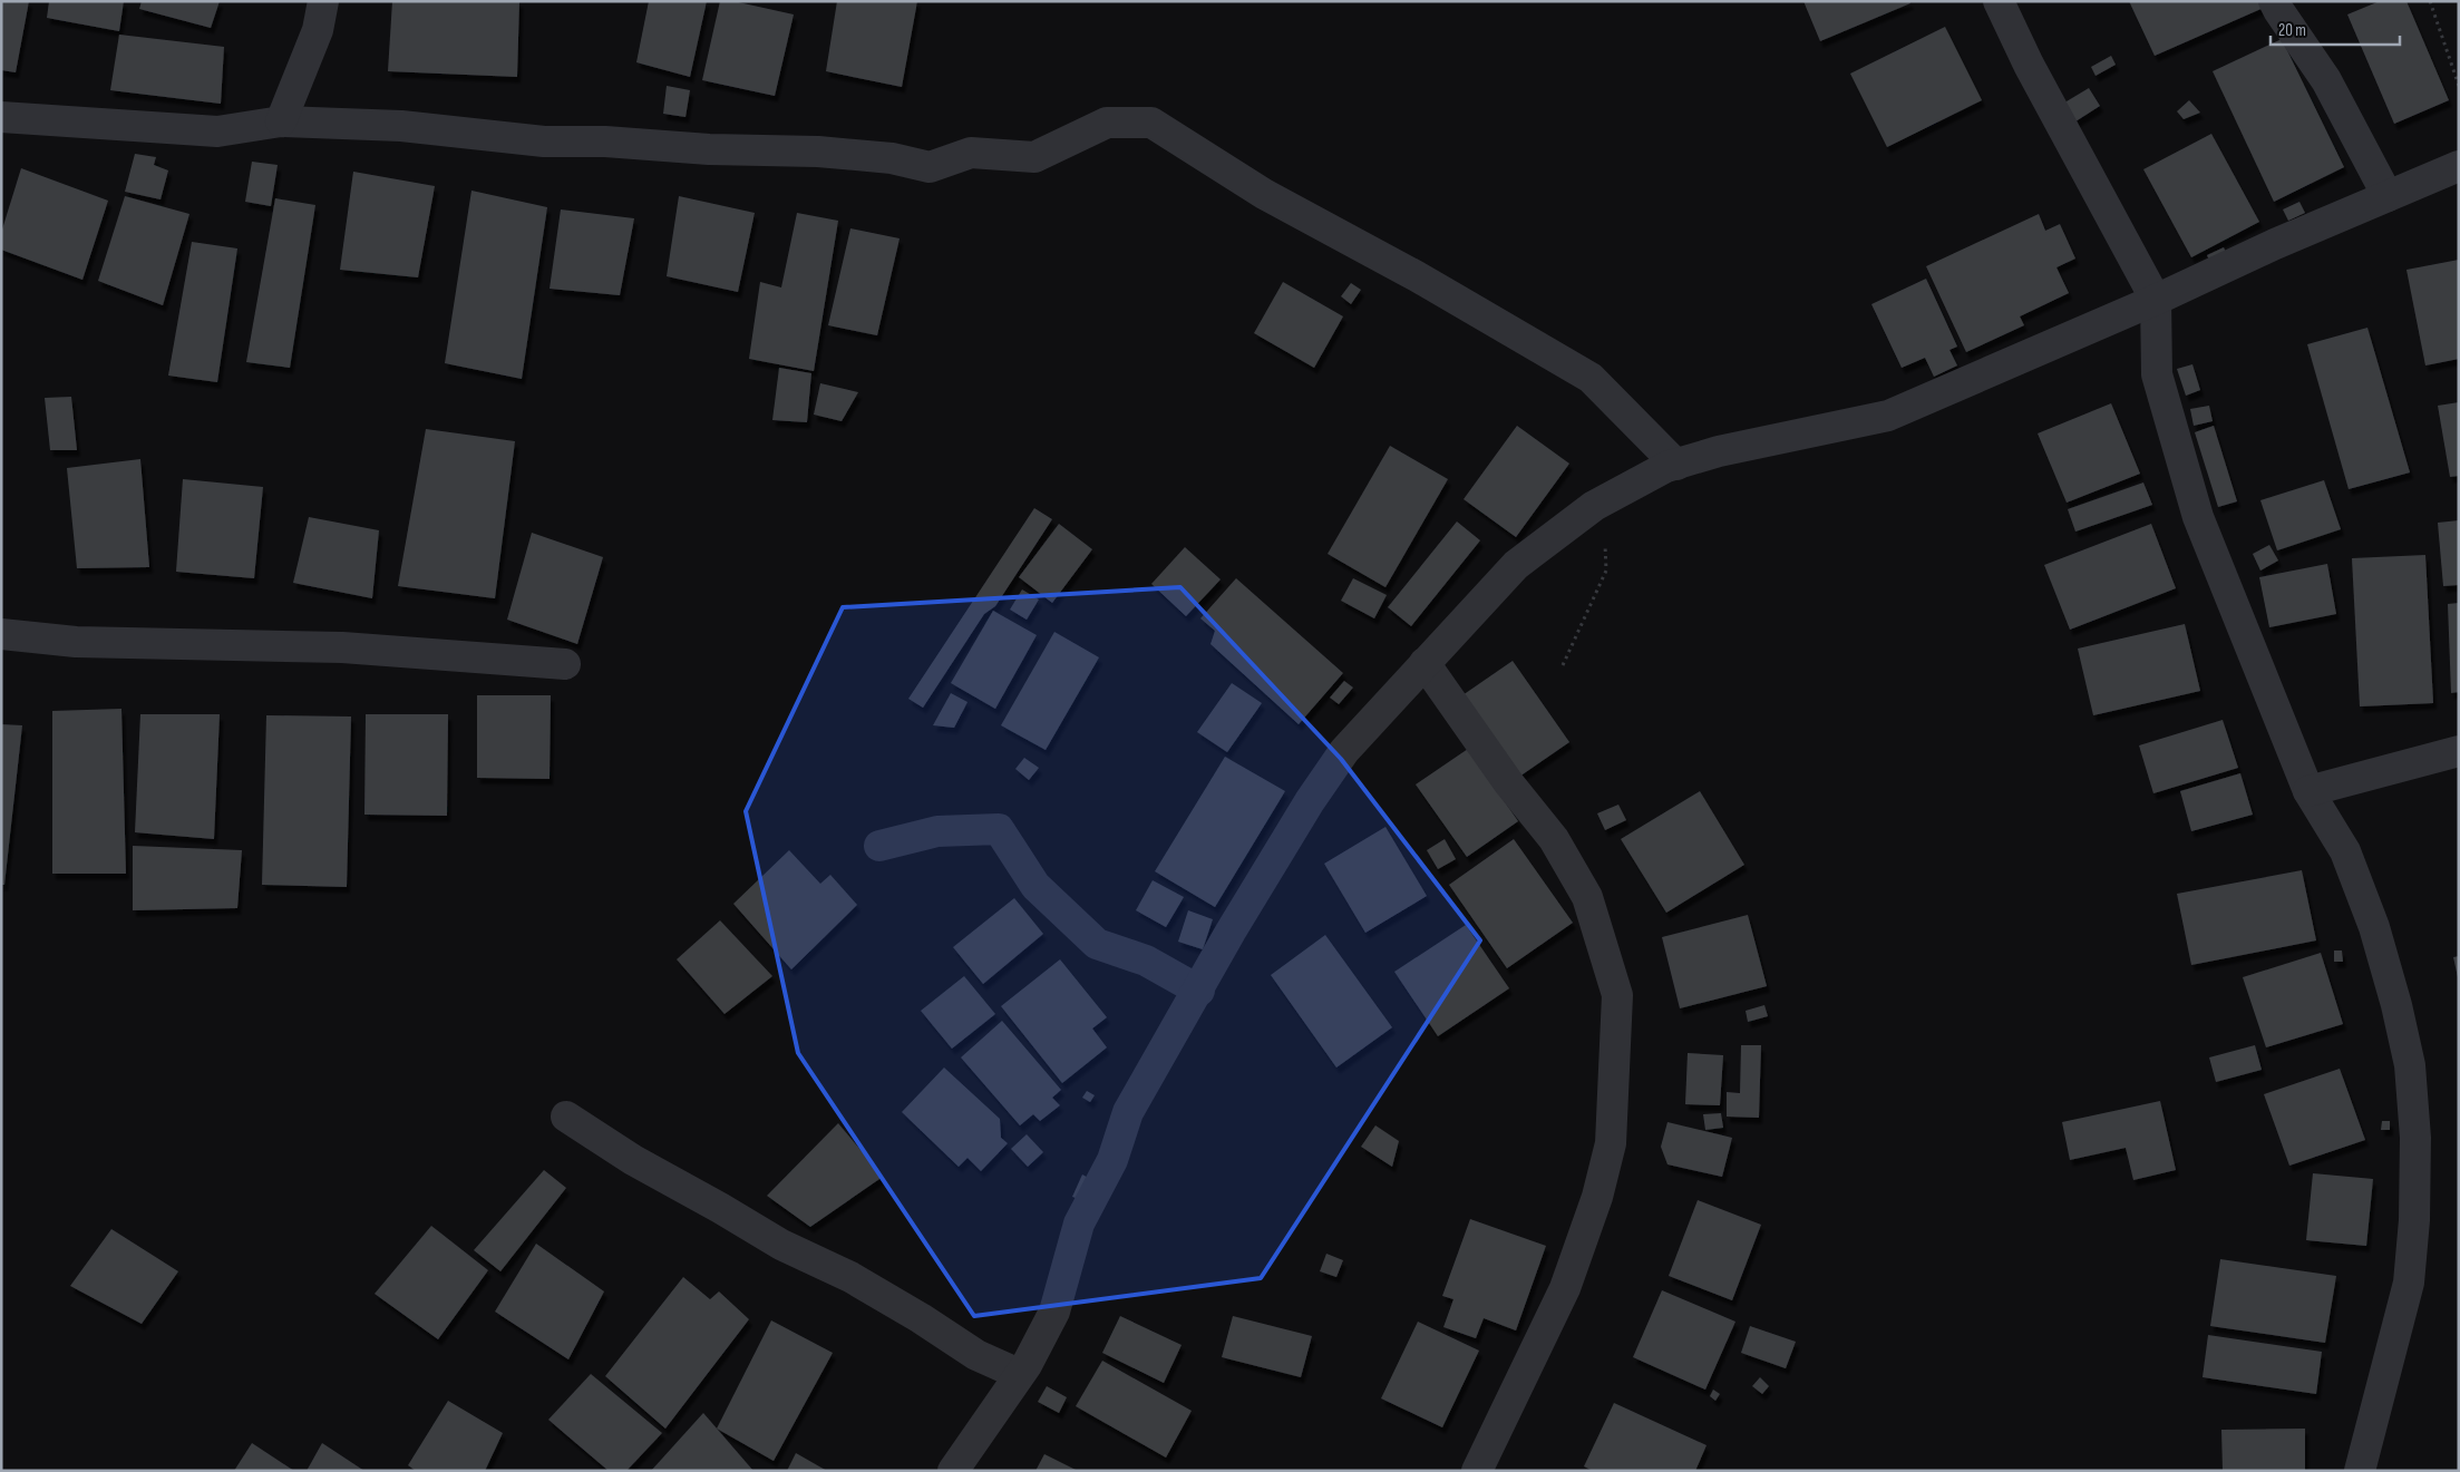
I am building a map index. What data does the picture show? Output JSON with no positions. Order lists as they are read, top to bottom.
{
  "scale_bar": "20 m"
}
